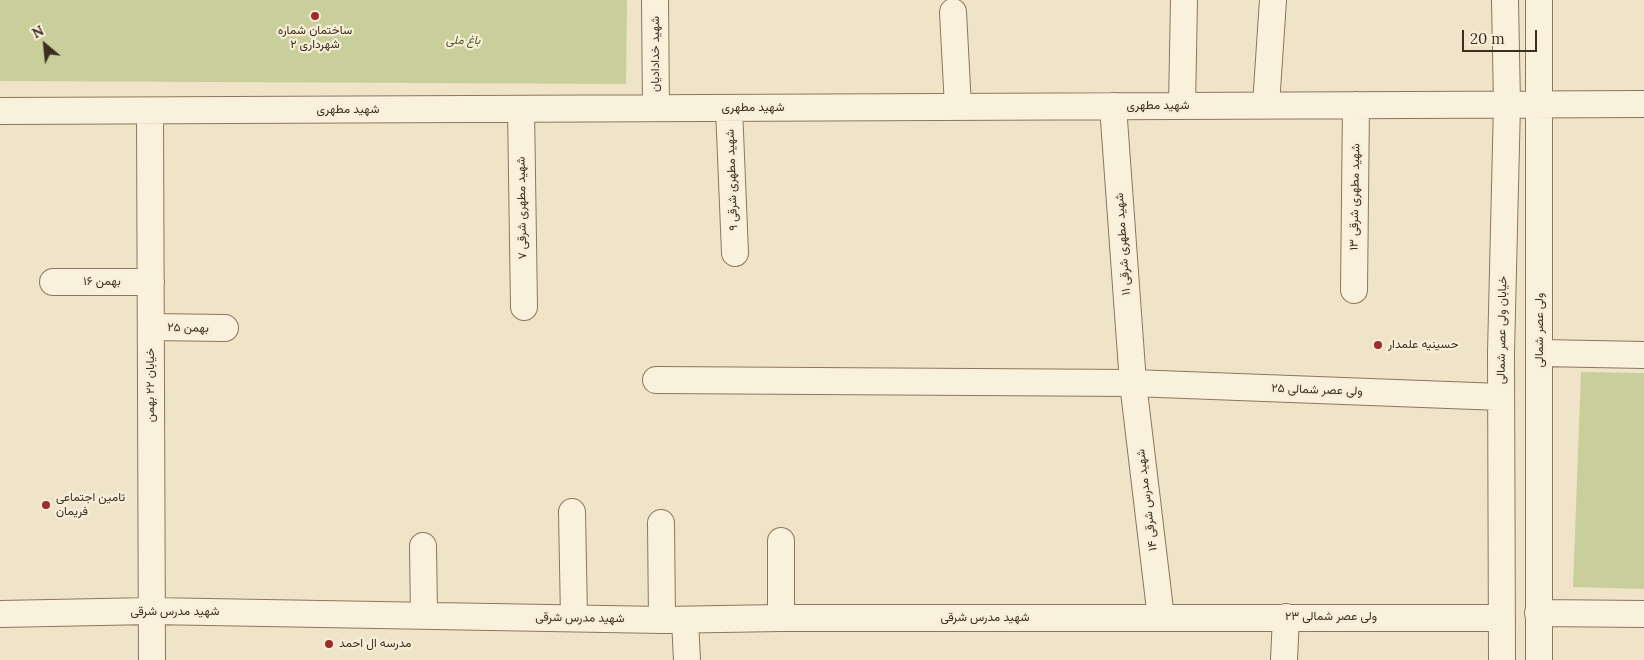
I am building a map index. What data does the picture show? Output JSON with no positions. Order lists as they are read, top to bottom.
{
  "streets": {
    "street": [
      "شهید خدادادیان",
      "شهید مطهری",
      "شهید مطهری شرقی ۹",
      "شهید مطهری شرقی ۱۳",
      "شهید مطهری شرقی ۷",
      "شهید مطهری شرقی ۱۱",
      "بهمن ۱۶",
      "بهمن ۲۵",
      "خیابان ولی عصر شمالی",
      "ولی عصر شمالی",
      "خیابان ۲۲ بهمن",
      "ولی عصر شمالی ۲۵",
      "شهید مدرس شرقی ۱۴",
      "شهید مدرس شرقی",
      "ولی عصر شمالی ۲۳"
    ]
  },
  "crossings": [
    ["شهید خدادادیان", "شهید مطهری"],
    ["شهید مطهری", "شهید مطهری شرقی ۹"],
    ["شهید مطهری", "شهید مطهری شرقی ۱۳"],
    ["شهید مطهری", "شهید مطهری شرقی ۷"],
    ["شهید مطهری", "شهید مطهری شرقی ۱۱"],
    ["شهید مطهری", "خیابان ولی عصر شمالی"],
    ["شهید مطهری", "ولی عصر شمالی"],
    ["شهید مطهری", "خیابان ۲۲ بهمن"],
    ["شهید مطهری شرقی ۱۱", "ولی عصر شمالی ۲۵"],
    ["شهید مطهری شرقی ۱۱", "شهید مدرس شرقی ۱۴"],
    ["بهمن ۱۶", "خیابان ۲۲ بهمن"],
    ["بهمن ۲۵", "خیابان ۲۲ بهمن"],
    ["خیابان ولی عصر شمالی", "ولی عصر شمالی ۲۵"],
    ["خیابان ولی عصر شمالی", "ولی عصر شمالی ۲۳"],
    ["خیابان ۲۲ بهمن", "شهید مدرس شرقی"],
    ["ولی عصر شمالی ۲۵", "شهید مدرس شرقی ۱۴"],
    ["شهید مدرس شرقی ۱۴", "شهید مدرس شرقی"],
    ["شهید مدرس شرقی ۱۴", "ولی عصر شمالی ۲۳"],
    ["شهید مدرس شرقی", "ولی عصر شمالی ۲۳"]
  ],
  "parks": ["باغ ملی"],
  "places": [
    "ساختمان شماره ۲ شهرداری",
    "حسینیه علمدار",
    "تامین اجتماعی فریمان",
    "مدرسه ال احمد"
  ],
  "scale_bar": "20 m",
  "north": "top left"
}
